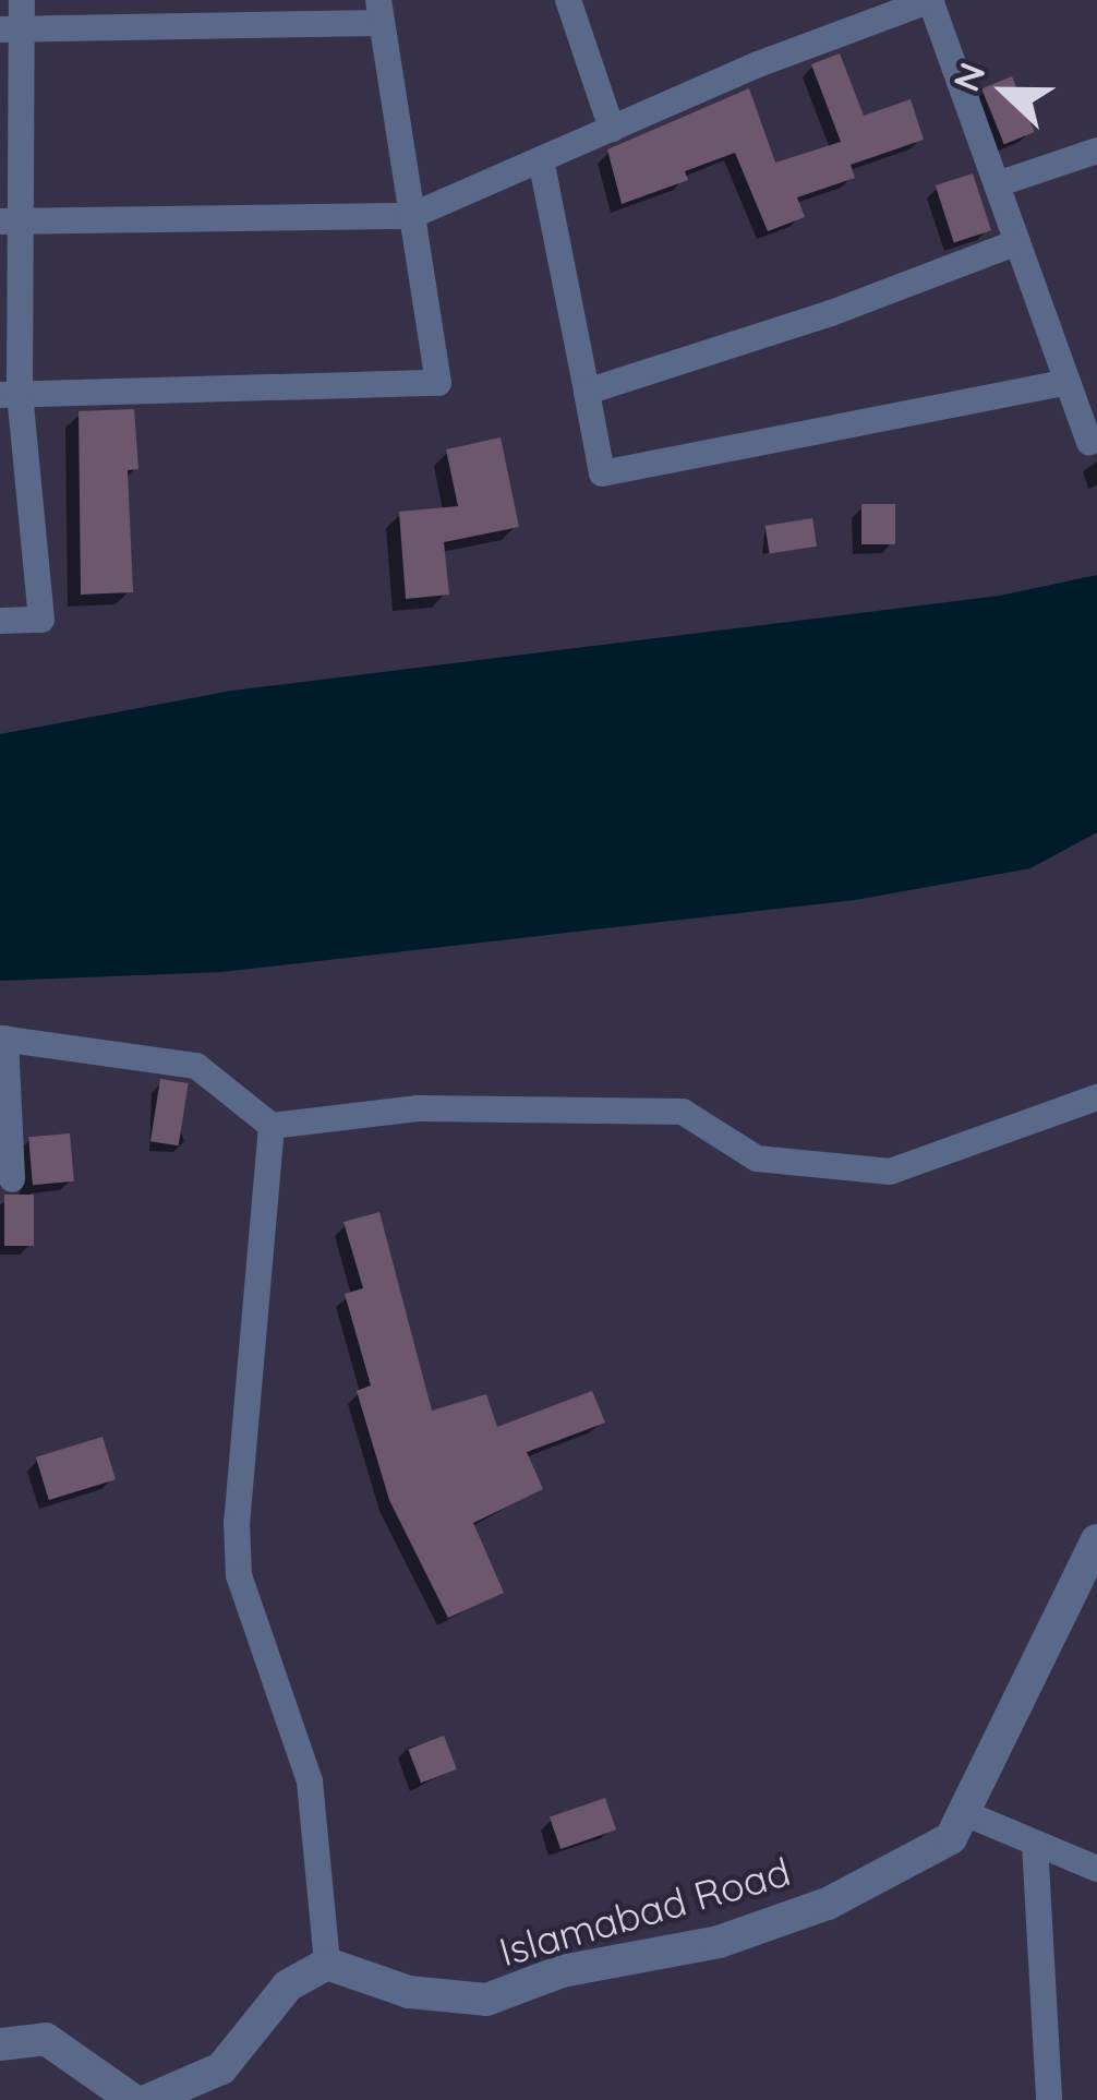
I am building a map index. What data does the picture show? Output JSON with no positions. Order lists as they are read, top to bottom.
{
  "streets": {
    "street": ["Islamabad Road"]
  },
  "north": "left"
}
